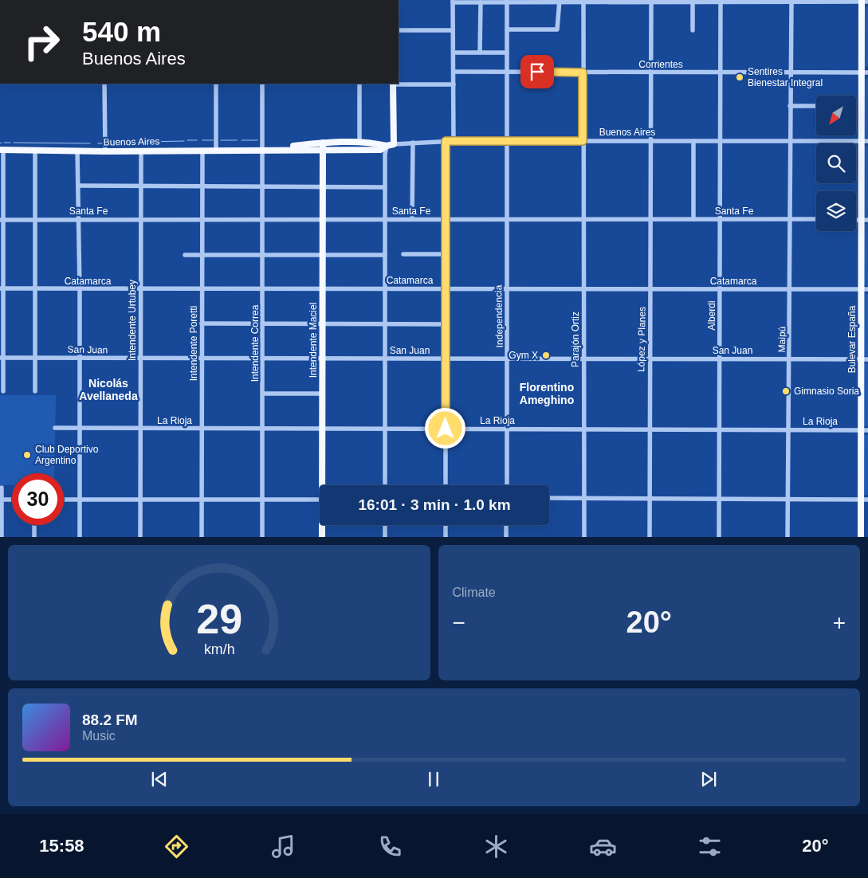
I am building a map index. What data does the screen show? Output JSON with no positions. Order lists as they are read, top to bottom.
{
  "streets": {
    "main road": ["Buenos Aires", "Bulevar España", "Intendente Maciel"],
    "street": [
      "Corrientes",
      "Santa Fe",
      "Catamarca",
      "Alberdi",
      "Independencia",
      "Intendente Urtubey",
      "Parajón Ortiz",
      "López y Planes",
      "Maipú",
      "Intendente Poretti",
      "Intendente Correa",
      "San Juan",
      "La Rioja"
    ]
  },
  "crossings": [
    ["Corrientes", "Alberdi"],
    ["Corrientes", "Independencia"],
    ["Corrientes", "Parajón Ortiz"],
    ["Corrientes", "López y Planes"],
    ["Corrientes", "Maipú"],
    ["Corrientes", "Bulevar España"],
    ["Buenos Aires", "Alberdi"],
    ["Buenos Aires", "Independencia"],
    ["Buenos Aires", "Intendente Urtubey"],
    ["Buenos Aires", "Parajón Ortiz"],
    ["Buenos Aires", "López y Planes"],
    ["Buenos Aires", "Maipú"],
    ["Buenos Aires", "Bulevar España"],
    ["Buenos Aires", "Intendente Maciel"],
    ["Buenos Aires", "Intendente Poretti"],
    ["Buenos Aires", "Intendente Correa"],
    ["Santa Fe", "Alberdi"],
    ["Santa Fe", "Independencia"],
    ["Santa Fe", "Intendente Urtubey"],
    ["Santa Fe", "Parajón Ortiz"],
    ["Santa Fe", "López y Planes"],
    ["Santa Fe", "Maipú"],
    ["Santa Fe", "Intendente Maciel"],
    ["Santa Fe", "Intendente Poretti"],
    ["Santa Fe", "Intendente Correa"],
    ["Catamarca", "Alberdi"],
    ["Catamarca", "Independencia"],
    ["Catamarca", "Intendente Urtubey"],
    ["Catamarca", "Parajón Ortiz"],
    ["Catamarca", "López y Planes"],
    ["Catamarca", "Maipú"],
    ["Catamarca", "Bulevar España"],
    ["Catamarca", "Intendente Maciel"],
    ["Catamarca", "Intendente Poretti"],
    ["Catamarca", "Intendente Correa"],
    ["Alberdi", "San Juan"],
    ["Alberdi", "La Rioja"],
    ["Independencia", "San Juan"],
    ["Independencia", "La Rioja"],
    ["Intendente Urtubey", "San Juan"],
    ["Intendente Urtubey", "La Rioja"],
    ["Parajón Ortiz", "San Juan"],
    ["Parajón Ortiz", "La Rioja"],
    ["López y Planes", "San Juan"],
    ["López y Planes", "La Rioja"],
    ["Maipú", "San Juan"],
    ["Maipú", "La Rioja"],
    ["Bulevar España", "San Juan"],
    ["Bulevar España", "La Rioja"],
    ["Intendente Maciel", "San Juan"],
    ["Intendente Maciel", "La Rioja"],
    ["Intendente Poretti", "San Juan"],
    ["Intendente Poretti", "La Rioja"],
    ["Intendente Correa", "San Juan"],
    ["Intendente Correa", "La Rioja"]
  ],
  "districts": ["Nicolás Avellaneda", "Florentino Ameghino"],
  "places": [
    "Sentires Bienestar Integral",
    "Gym X",
    "Gimnasio Soria",
    "Club Deportivo Argentino"
  ],
  "north": "bottom left",
  "page": {
    "turn": ["540 m", "Buenos Aires"],
    "limit": "30",
    "trip": "16:01 · 3 min · 1.0 km",
    "tile": "Climate",
    "heat": ["−", "20°", "+"],
    "song": ["88.2 FM", "Music"],
    "tabs": ["15:58", "20°"],
    "gauge": ["29", "km/h"]
  }
}
